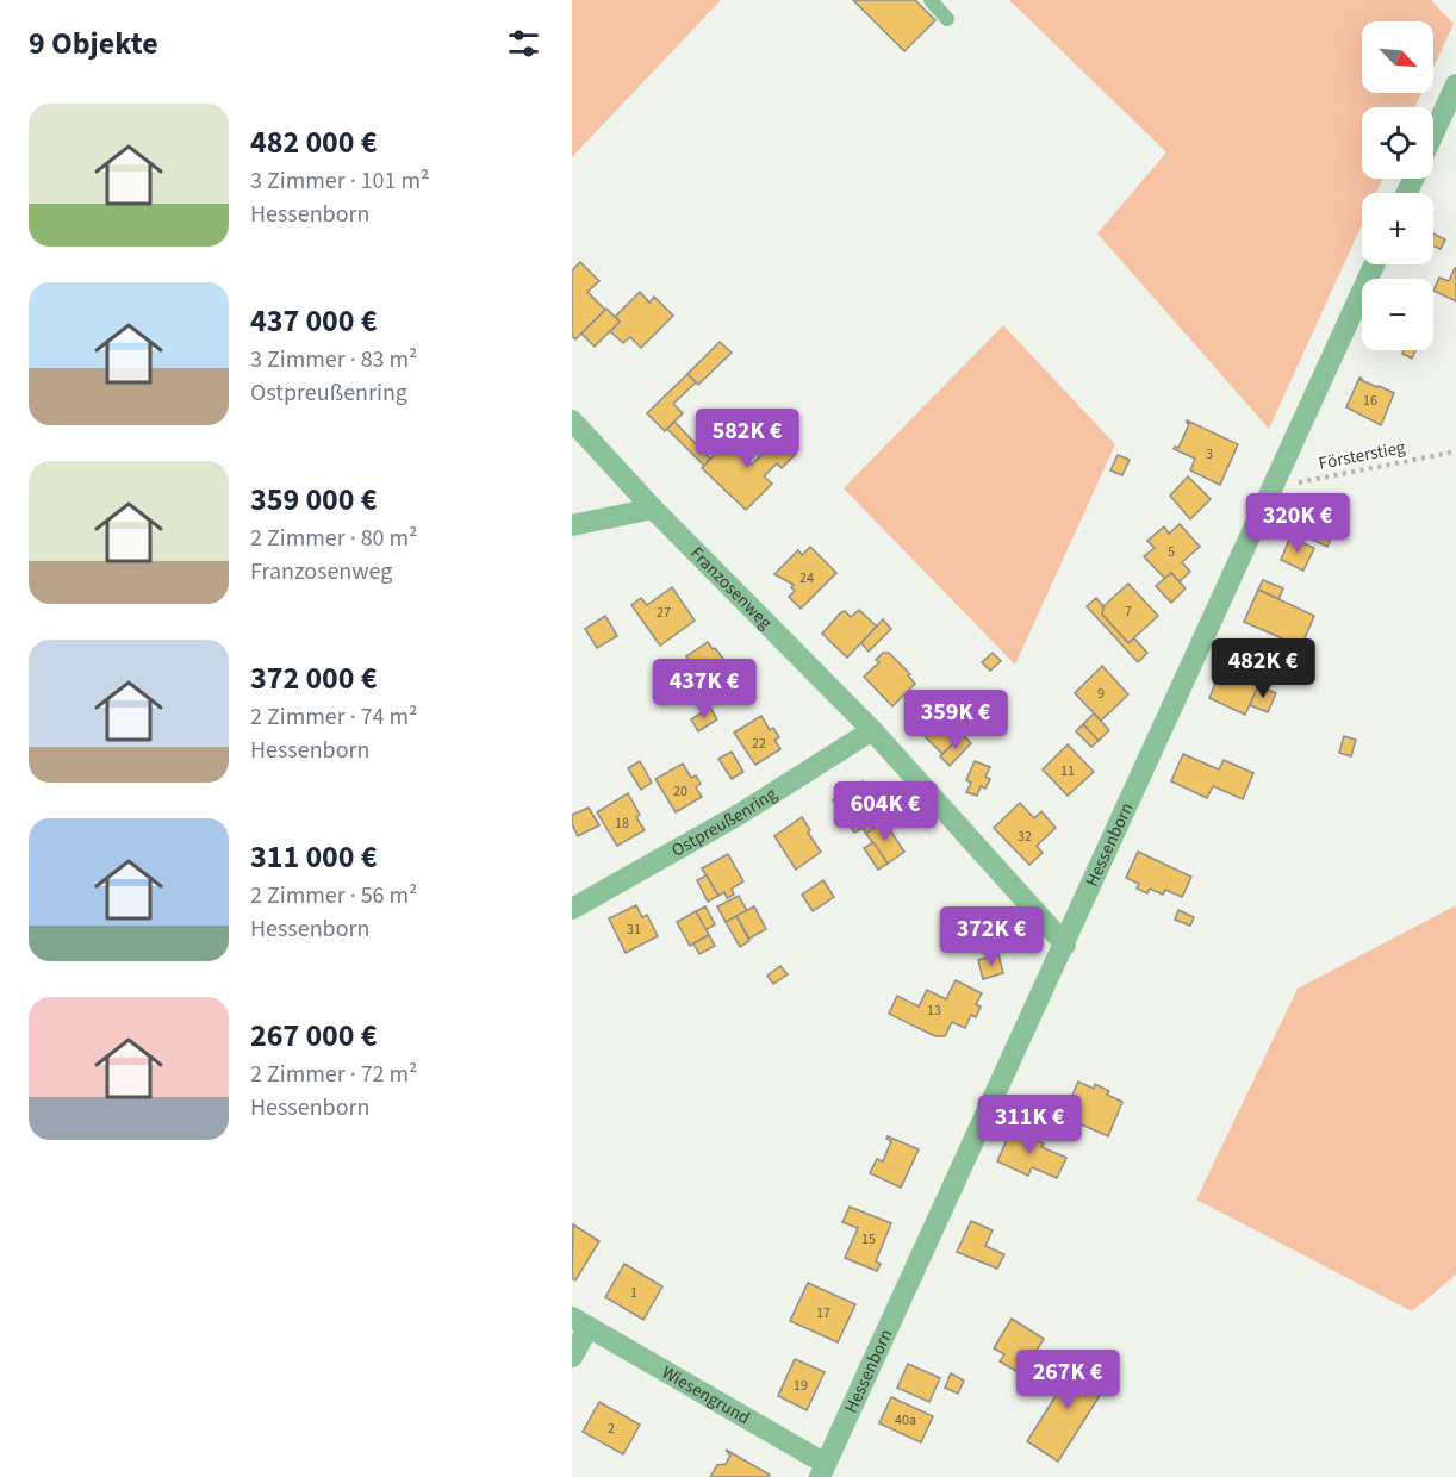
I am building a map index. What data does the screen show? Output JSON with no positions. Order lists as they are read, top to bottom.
{
  "streets": {
    "street": [
      "Franzosenweg",
      "Ostpreußenring",
      "Hessenborn",
      "Wiesengrund"
    ],
    "path": ["Försterstieg"]
  },
  "crossings": [
    ["Försterstieg", "Hessenborn"],
    ["Franzosenweg", "Ostpreußenring"],
    ["Franzosenweg", "Hessenborn"],
    ["Hessenborn", "Wiesengrund"]
  ],
  "house_numbers": [
    "16",
    "3",
    "5",
    "24",
    "7",
    "27",
    "9",
    "22",
    "11",
    "20",
    "18",
    "32",
    "31",
    "13",
    "15",
    "1",
    "17",
    "19",
    "40a",
    "2"
  ],
  "north": "bottom right",
  "page": {
    "heading": "9 Objekte",
    "map_buttons": ["+", "−"],
    "list": [
      {
        "name": "482 000 €",
        "note": "3 Zimmer · 101 m² · Hessenborn"
      },
      {
        "name": "437 000 €",
        "note": "3 Zimmer · 83 m² · Ostpreußenring"
      },
      {
        "name": "359 000 €",
        "note": "2 Zimmer · 80 m² · Franzosenweg"
      },
      {
        "name": "372 000 €",
        "note": "2 Zimmer · 74 m² · Hessenborn"
      },
      {
        "name": "311 000 €",
        "note": "2 Zimmer · 56 m² · Hessenborn"
      },
      {
        "name": "267 000 €",
        "note": "2 Zimmer · 72 m² · Hessenborn"
      }
    ],
    "price": [
      "582K €",
      "320K €",
      "482K €",
      "437K €",
      "359K €",
      "604K €",
      "372K €",
      "311K €",
      "267K €"
    ]
  }
}
